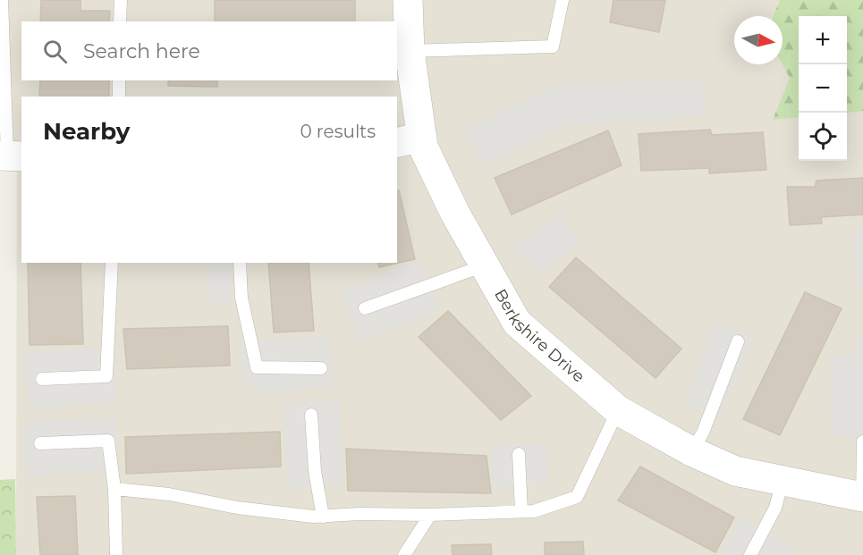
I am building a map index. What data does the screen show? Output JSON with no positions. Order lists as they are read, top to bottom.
{
  "streets": {
    "street": ["Berkshire Drive"]
  },
  "north": "right",
  "page": {
    "map_buttons": ["+", "−"],
    "search": "Search here",
    "heading": ["Nearby", "0 results"]
  }
}
